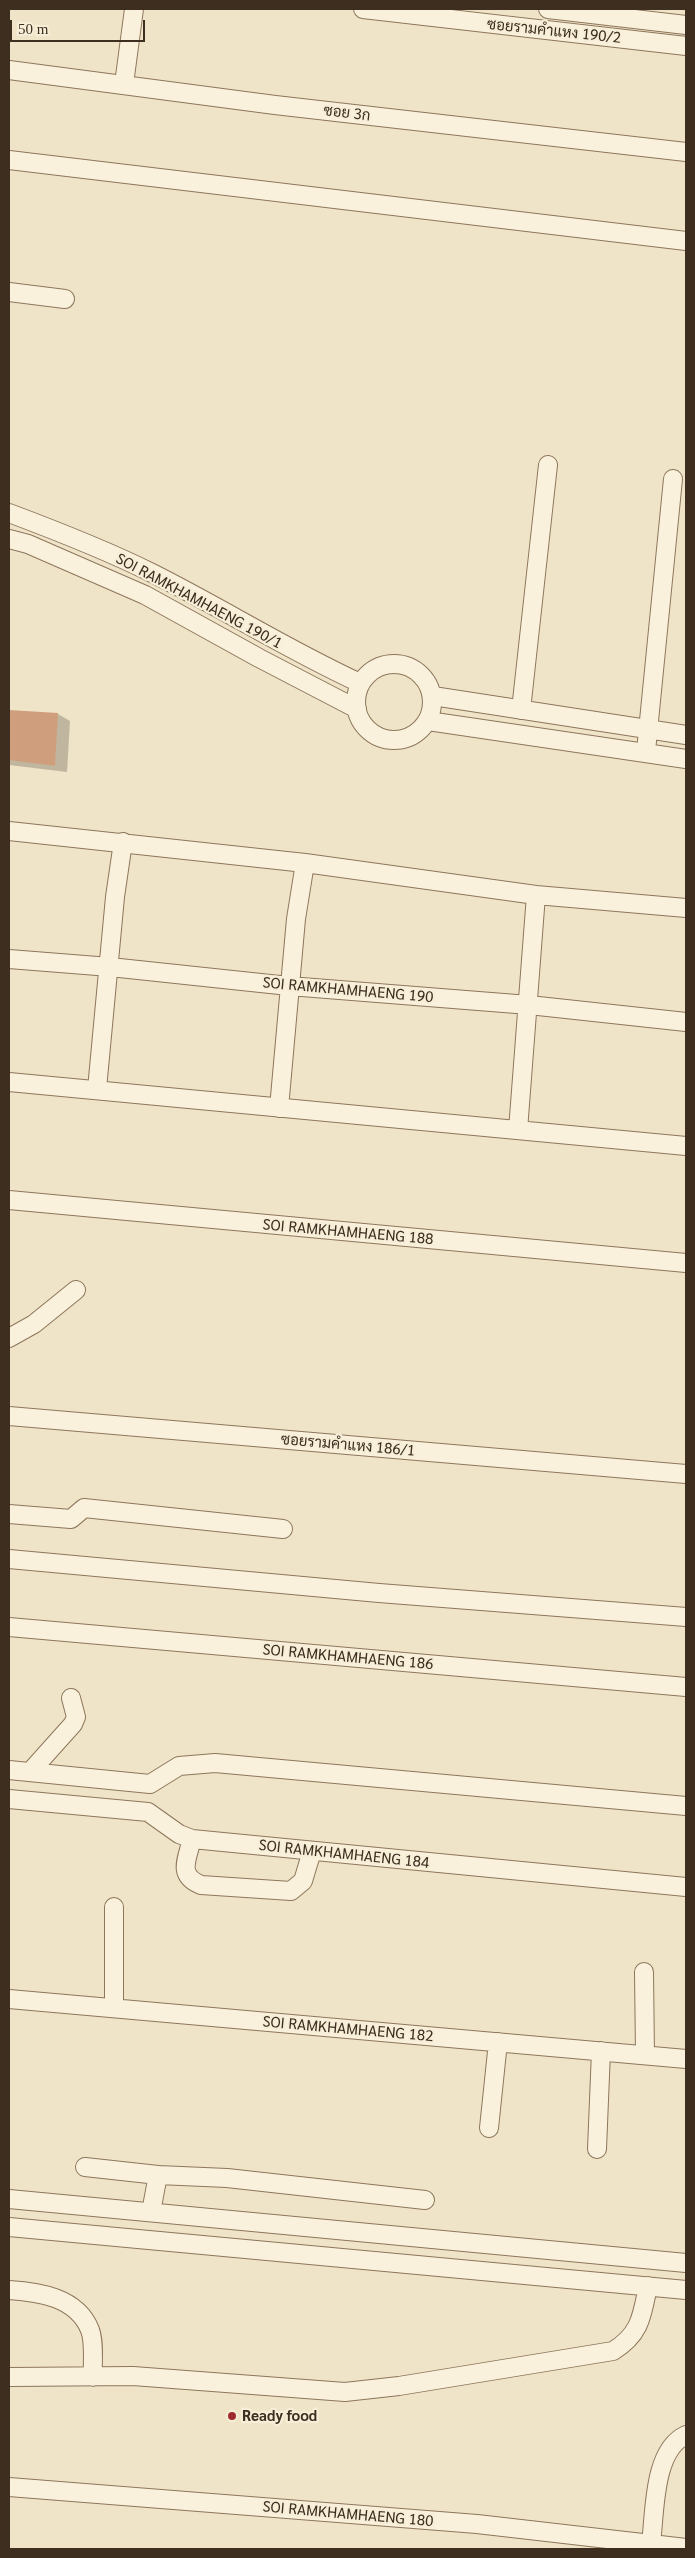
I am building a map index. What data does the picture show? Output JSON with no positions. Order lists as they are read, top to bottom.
{
  "streets": {
    "street": [
      "ซอยรามคำแหง 190/2",
      "ซอย 3ก",
      "SOI RAMKHAMHAENG 190/1",
      "SOI RAMKHAMHAENG 190",
      "SOI RAMKHAMHAENG 188",
      "ซอยรามคำแหง 186/1",
      "SOI RAMKHAMHAENG 186",
      "SOI RAMKHAMHAENG 184",
      "SOI RAMKHAMHAENG 182",
      "SOI RAMKHAMHAENG 180"
    ]
  },
  "places": ["Ready food"],
  "scale_bar": "50 m"
}
